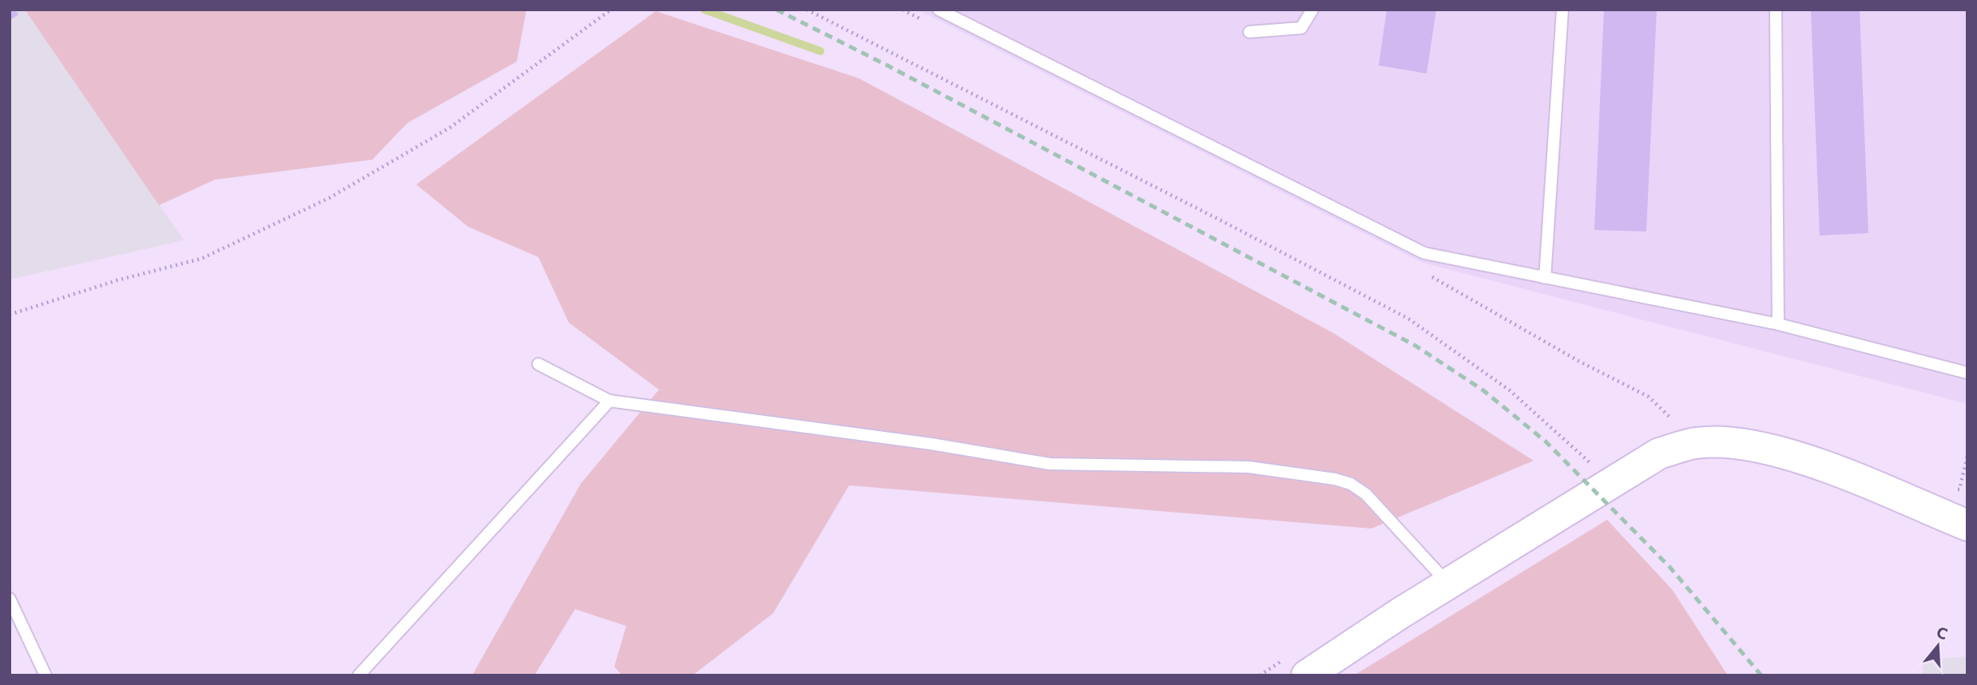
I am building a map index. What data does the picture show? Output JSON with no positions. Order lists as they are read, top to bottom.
{
  "north": "top"
}
